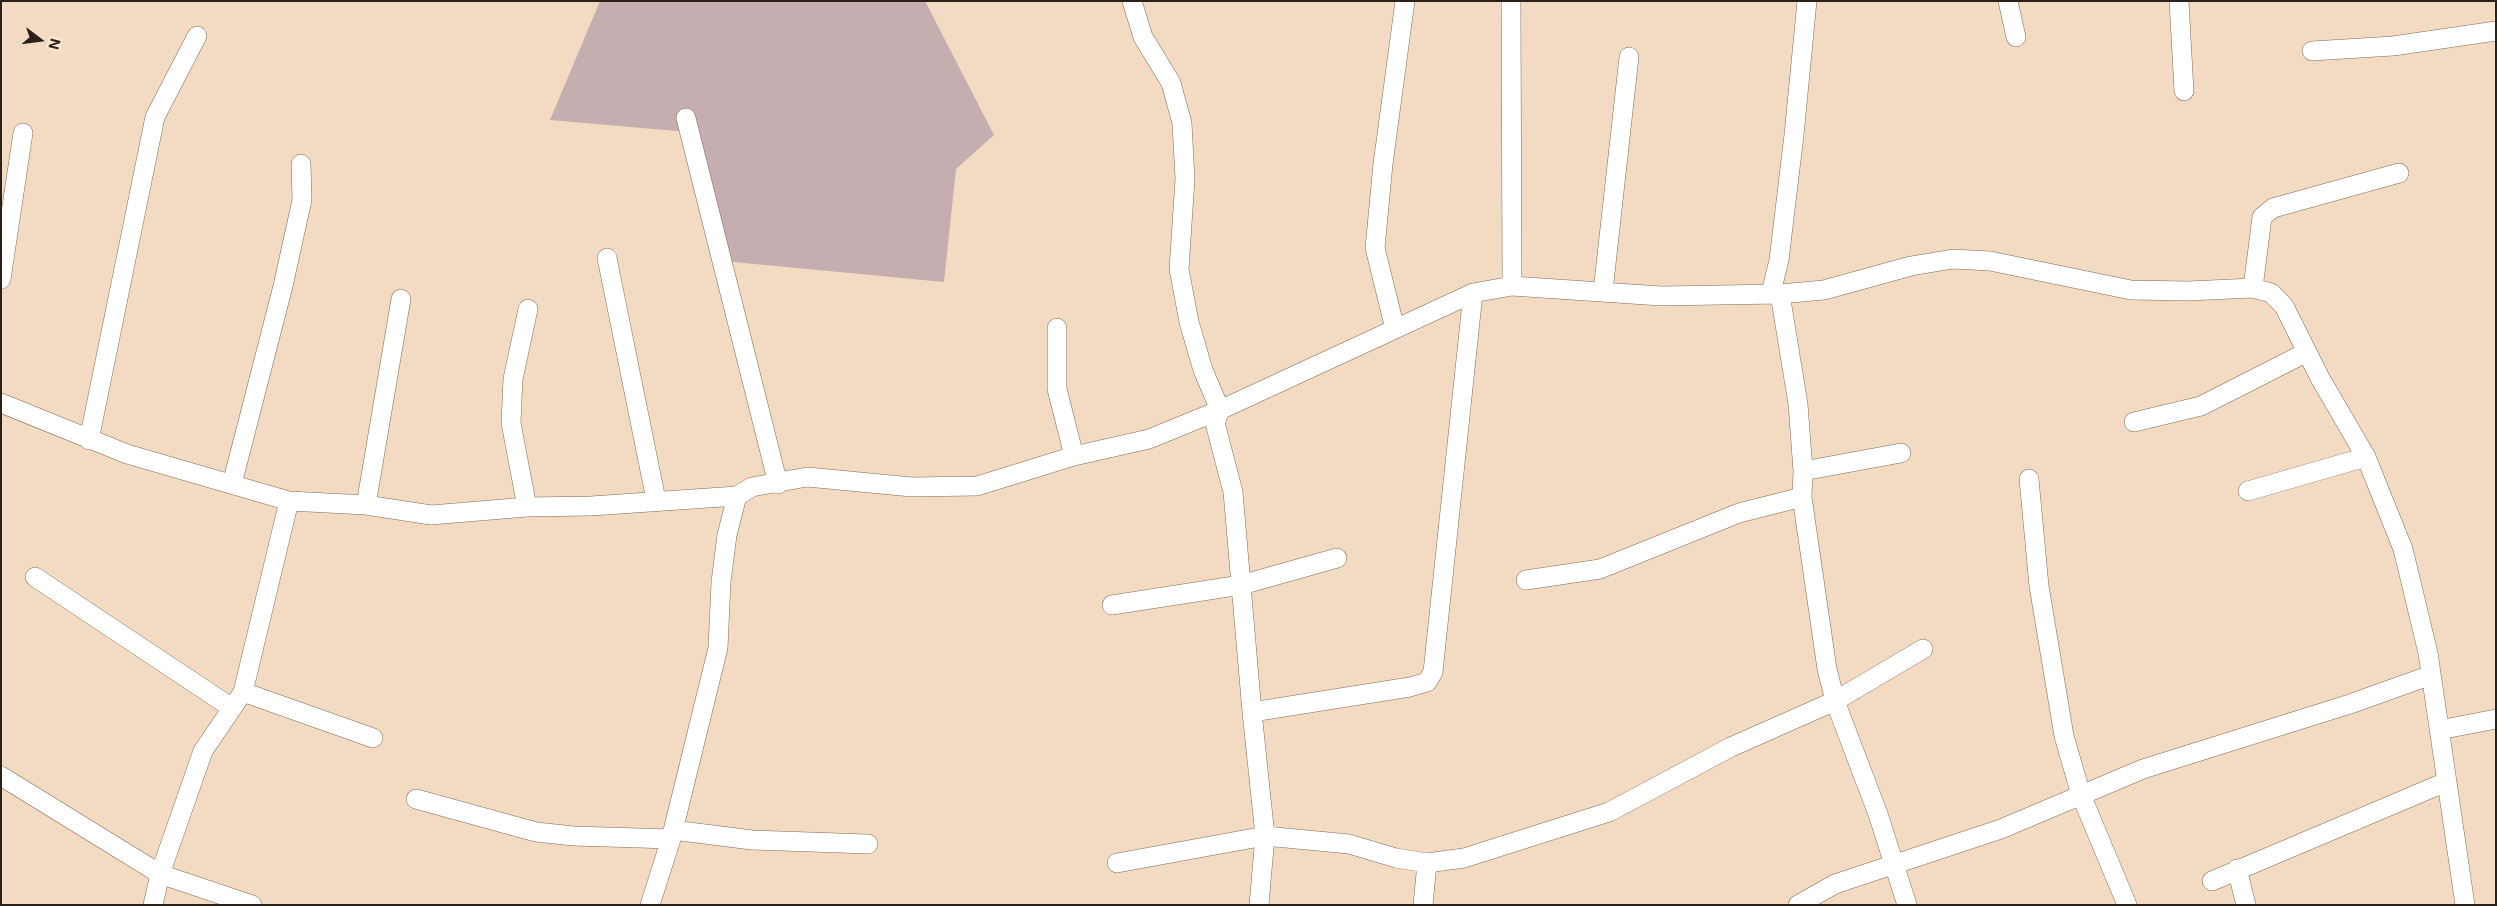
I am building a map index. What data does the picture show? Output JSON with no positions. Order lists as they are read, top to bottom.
{
  "north": "right"
}
